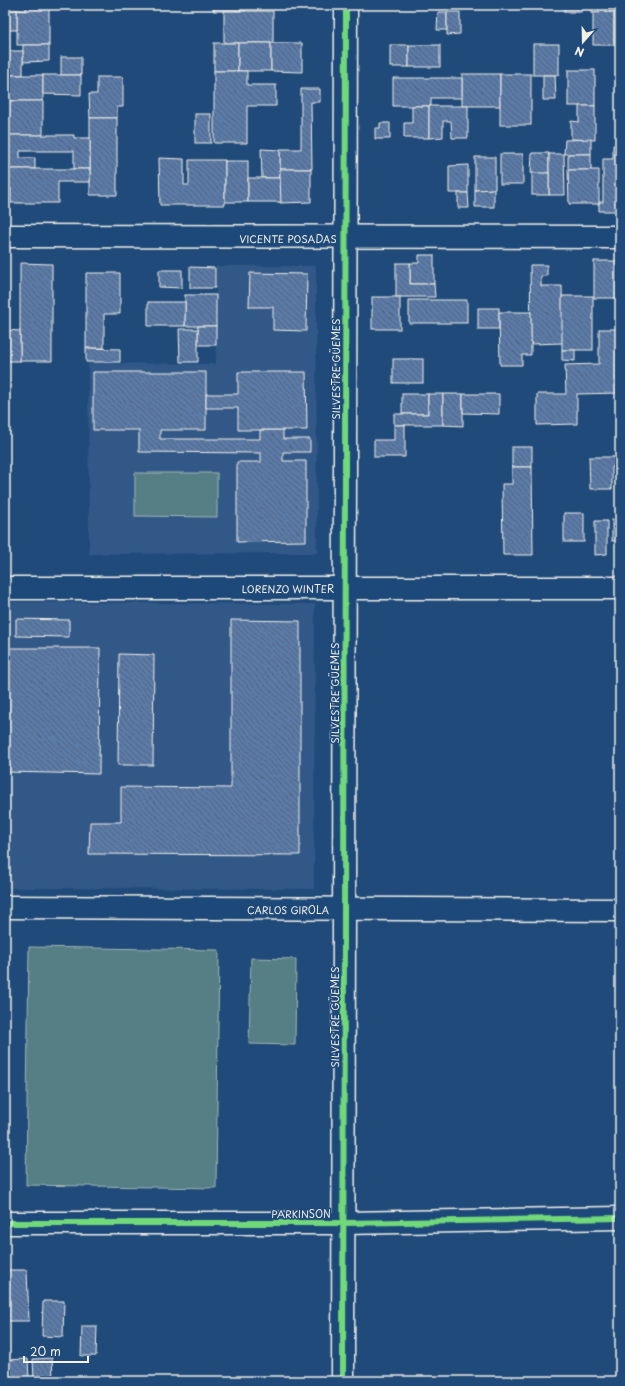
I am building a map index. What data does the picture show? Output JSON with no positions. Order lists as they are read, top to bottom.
{
  "streets": {
    "street": [
      "VICENTE POSADAS",
      "SILVESTRE GÜEMES",
      "LORENZO WINTER",
      "CARLOS GIROLA",
      "PARKINSON"
    ]
  },
  "crossings": [
    ["VICENTE POSADAS", "SILVESTRE GÜEMES"],
    ["SILVESTRE GÜEMES", "LORENZO WINTER"],
    ["SILVESTRE GÜEMES", "CARLOS GIROLA"],
    ["SILVESTRE GÜEMES", "PARKINSON"]
  ],
  "scale_bar": "20 m",
  "north": "bottom"
}
